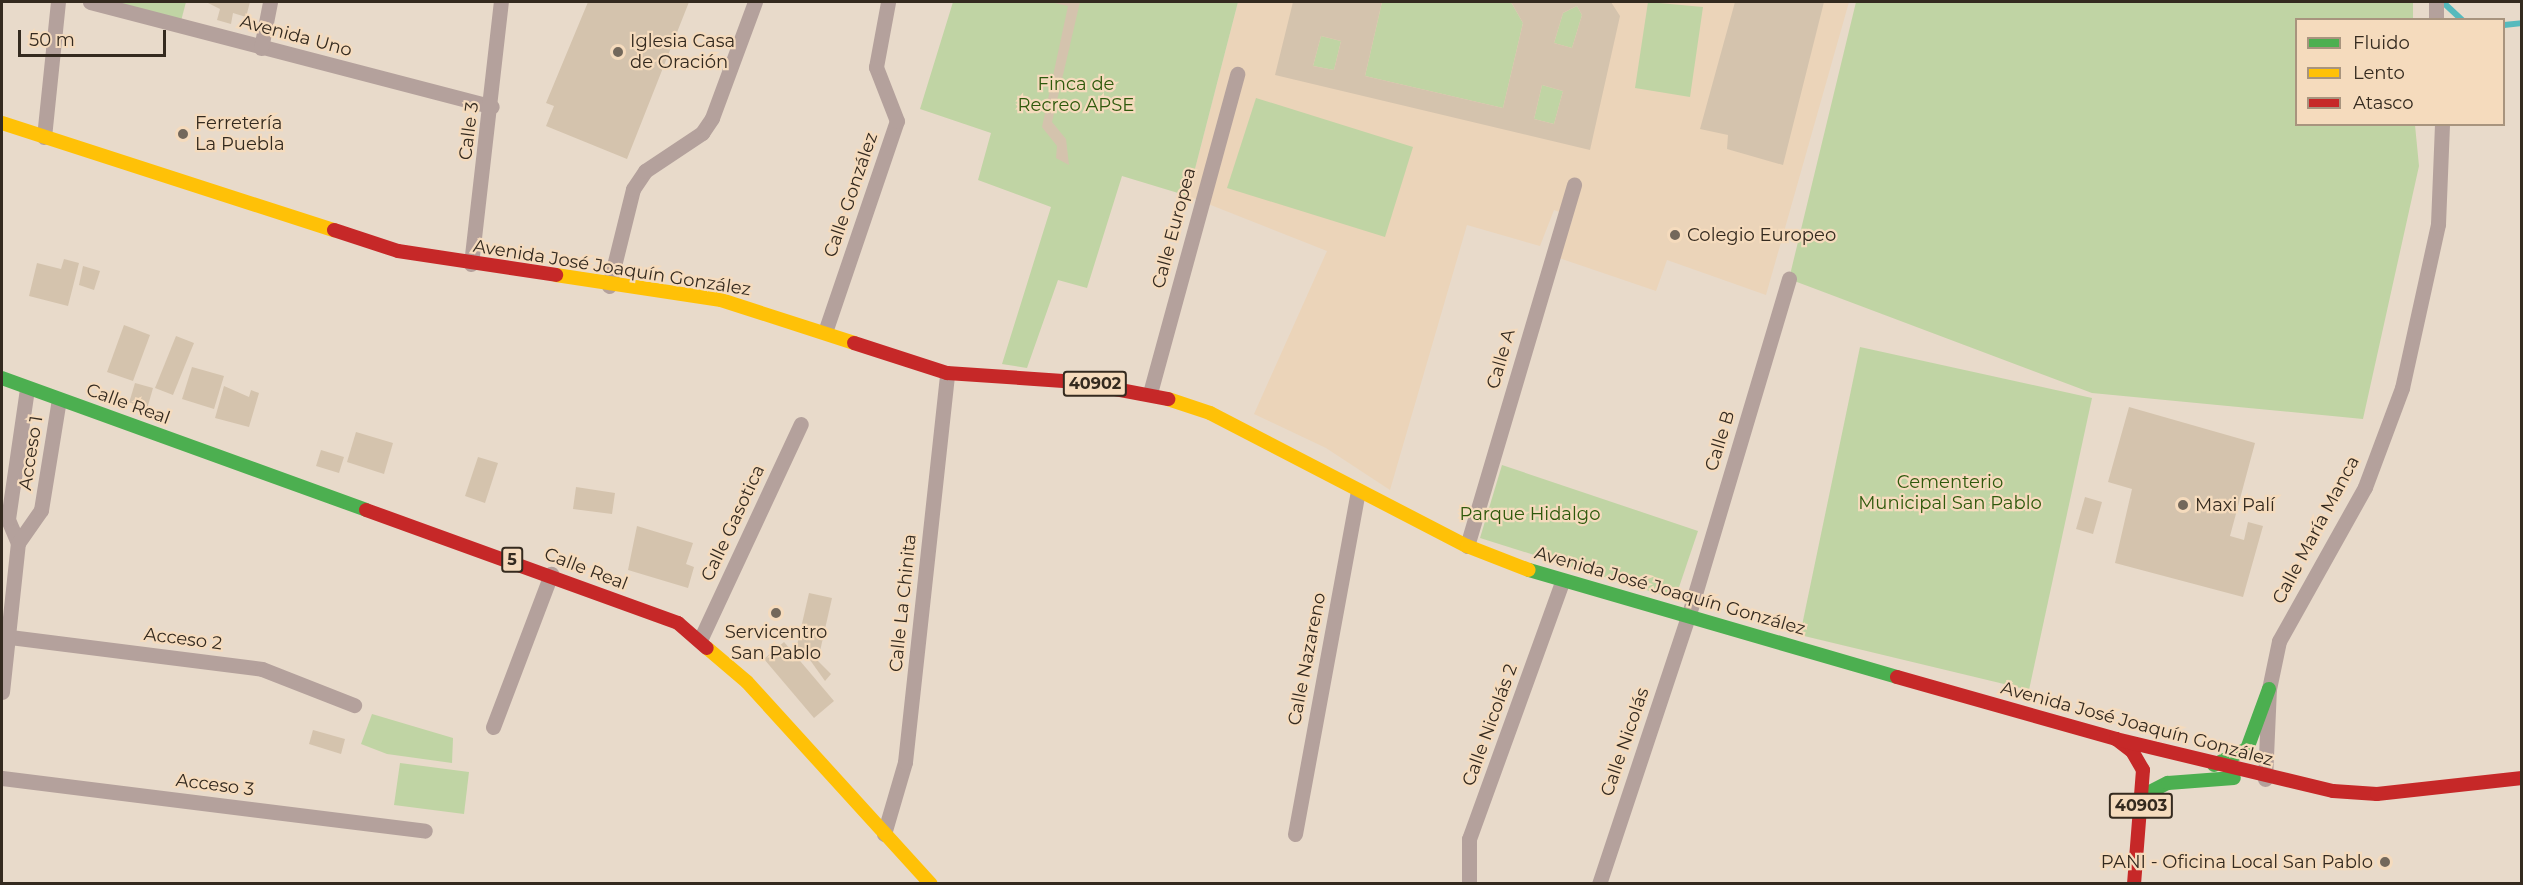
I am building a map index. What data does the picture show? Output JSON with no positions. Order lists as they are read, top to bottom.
{
  "streets": {
    "main road": [
      "Avenida José Joaquín González",
      "40902",
      "Calle Real",
      "5",
      "40903"
    ],
    "street": [
      "Avenida Uno",
      "Calle 3",
      "Calle González",
      "Calle Europea",
      "Calle A",
      "Calle B",
      "Acceso 1",
      "Calle Gasotica",
      "Calle María Manca",
      "Calle La Chinita",
      "Acceso 2",
      "Calle Nazareno",
      "Calle Nicolás 2",
      "Calle Nicolás",
      "Acceso 3"
    ]
  },
  "crossings": [
    ["Avenida Uno", "Calle 3"],
    ["Calle 3", "Avenida José Joaquín González"],
    ["Calle González", "Avenida José Joaquín González"],
    ["Calle Europea", "Avenida José Joaquín González"],
    ["Avenida José Joaquín González", "Calle A"],
    ["Avenida José Joaquín González", "Calle B"],
    ["Avenida José Joaquín González", "Calle María Manca"],
    ["Avenida José Joaquín González", "Calle La Chinita"],
    ["Avenida José Joaquín González", "Calle Nazareno"],
    ["Avenida José Joaquín González", "Calle Nicolás 2"],
    ["Avenida José Joaquín González", "Calle Nicolás"],
    ["Avenida José Joaquín González", "40903"],
    ["Calle Real", "Acceso 1"],
    ["Calle Real", "Calle Gasotica"],
    ["Calle Real", "Calle La Chinita"],
    ["Calle B", "Calle Nicolás"],
    ["Acceso 1", "Acceso 2"]
  ],
  "parks": ["Finca de Recreo APSE", "Cementerio Municipal San Pablo", "Parque Hidalgo"],
  "places": [
    "Iglesia Casa de Oración",
    "Ferretería La Puebla",
    "Colegio Europeo",
    "Maxi Palí",
    "Servicentro San Pablo",
    "PANI - Oficina Local San Pablo"
  ],
  "legend": ["Fluido", "Lento", "Atasco"],
  "scale_bar": "50 m"
}
